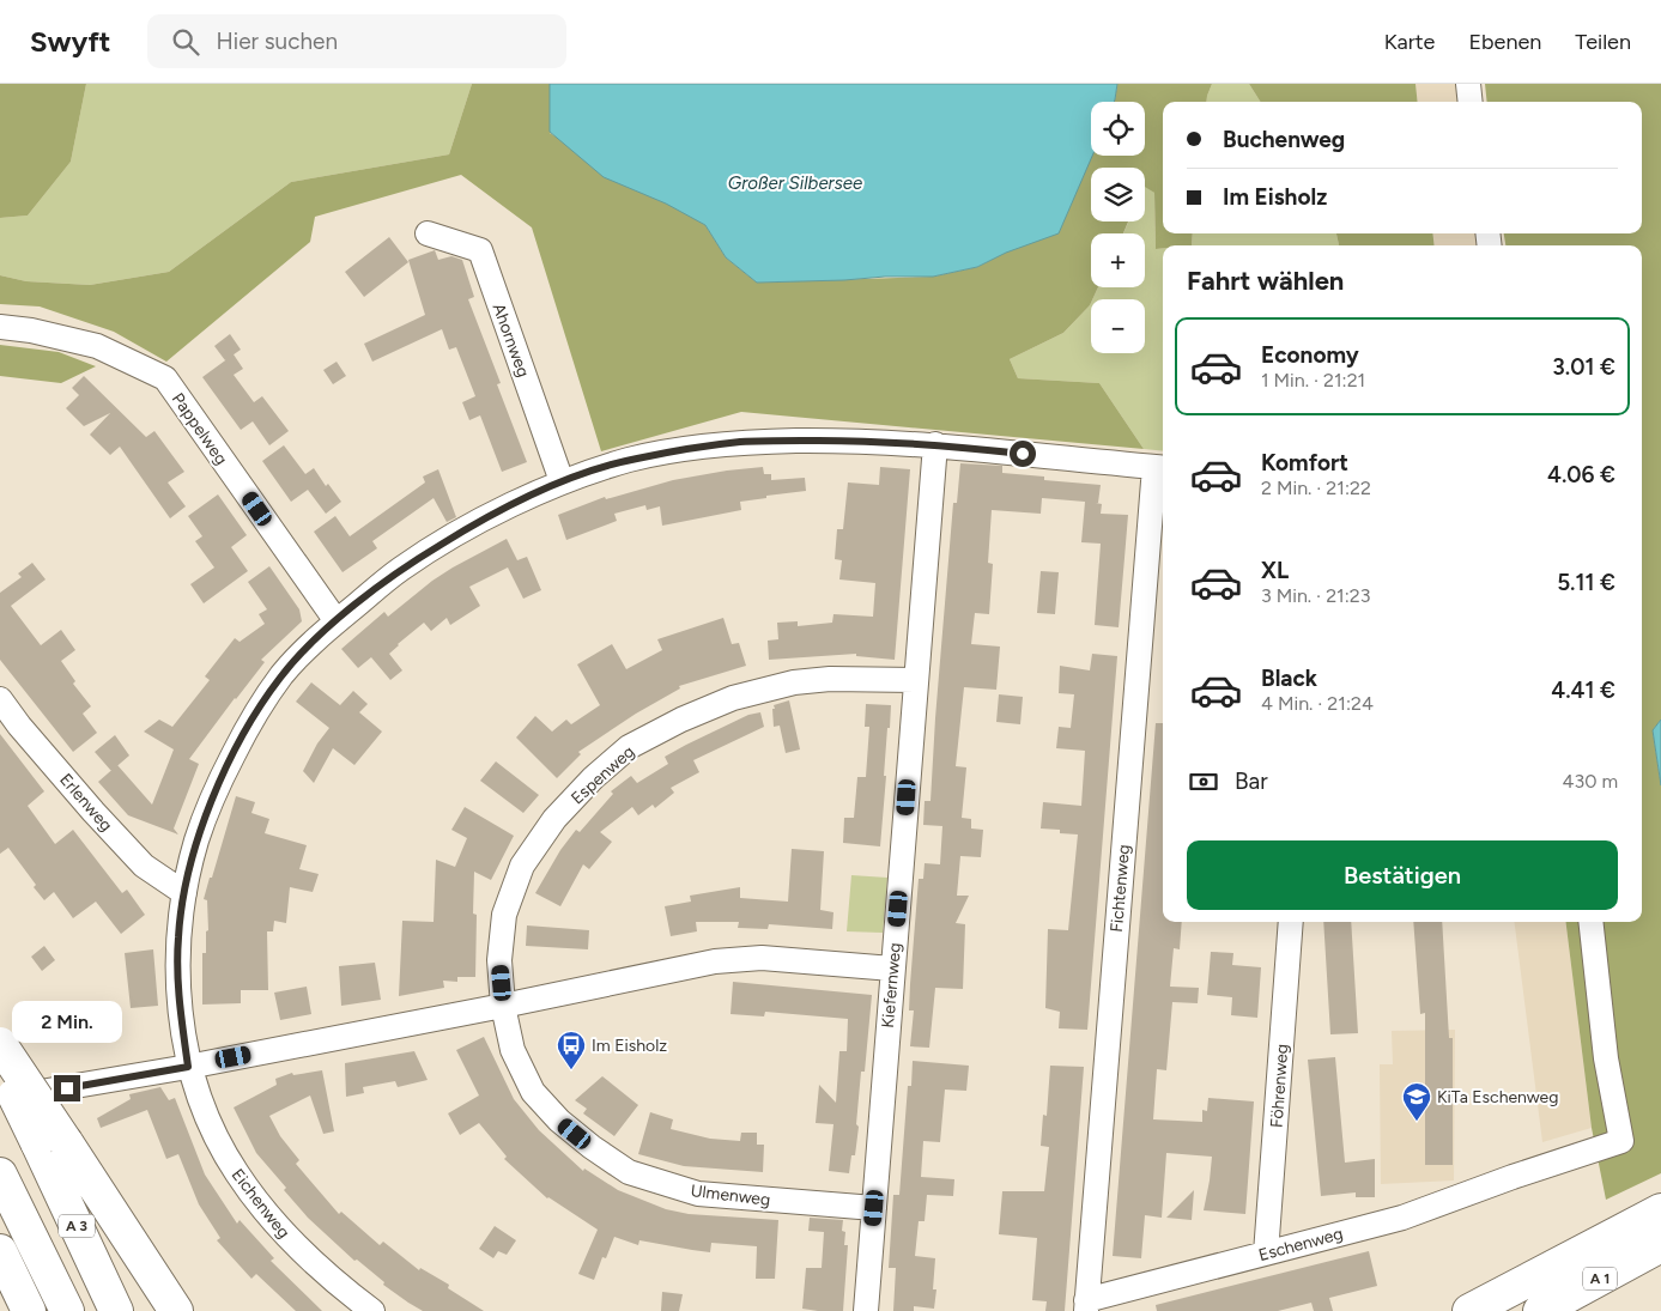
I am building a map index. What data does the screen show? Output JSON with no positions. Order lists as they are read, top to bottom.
{
  "streets": {
    "highway": ["A 3", "A 1"],
    "street": [
      "Ahornweg",
      "Pappelweg",
      "Espenweg",
      "Erlenweg",
      "Fichtenweg",
      "Kiefernweg",
      "Föhrenweg",
      "Ulmenweg",
      "Eichenweg",
      "Eschenweg"
    ]
  },
  "crossings": [
    ["Ahornweg", "Eichenweg"],
    ["Pappelweg", "Eichenweg"],
    ["Espenweg", "Kiefernweg"],
    ["Espenweg", "Ulmenweg"],
    ["Erlenweg", "Eichenweg"],
    ["Fichtenweg", "Eichenweg"],
    ["Fichtenweg", "Eschenweg"],
    ["Kiefernweg", "Ulmenweg"],
    ["Kiefernweg", "Eichenweg"],
    ["Föhrenweg", "Eschenweg"]
  ],
  "water": ["Großer Silbersee"],
  "places": {
    "bus stop": ["Im Eisholz"],
    "school or university": ["KiTa Eschenweg"]
  },
  "page": {
    "header": "Swyft",
    "search": "Hier suchen",
    "nav": ["Karte", "Ebenen", "Teilen"],
    "map_buttons": ["+", "−"],
    "banner": ["Buchenweg", "Im Eisholz"],
    "heading": "Fahrt wählen",
    "list": [
      {
        "name": "Economy",
        "note": "1 Min. · 21:21",
        "value": "3.01 €"
      },
      {
        "name": "Komfort",
        "note": "2 Min. · 21:22",
        "value": "4.06 €"
      },
      {
        "name": "XL",
        "note": "3 Min. · 21:23",
        "value": "5.11 €"
      },
      {
        "name": "Black",
        "note": "4 Min. · 21:24",
        "value": "4.41 €"
      }
    ],
    "pay": ["Bar", "430 m"],
    "buttons": "Bestätigen",
    "bubble": "2 Min."
  }
}
